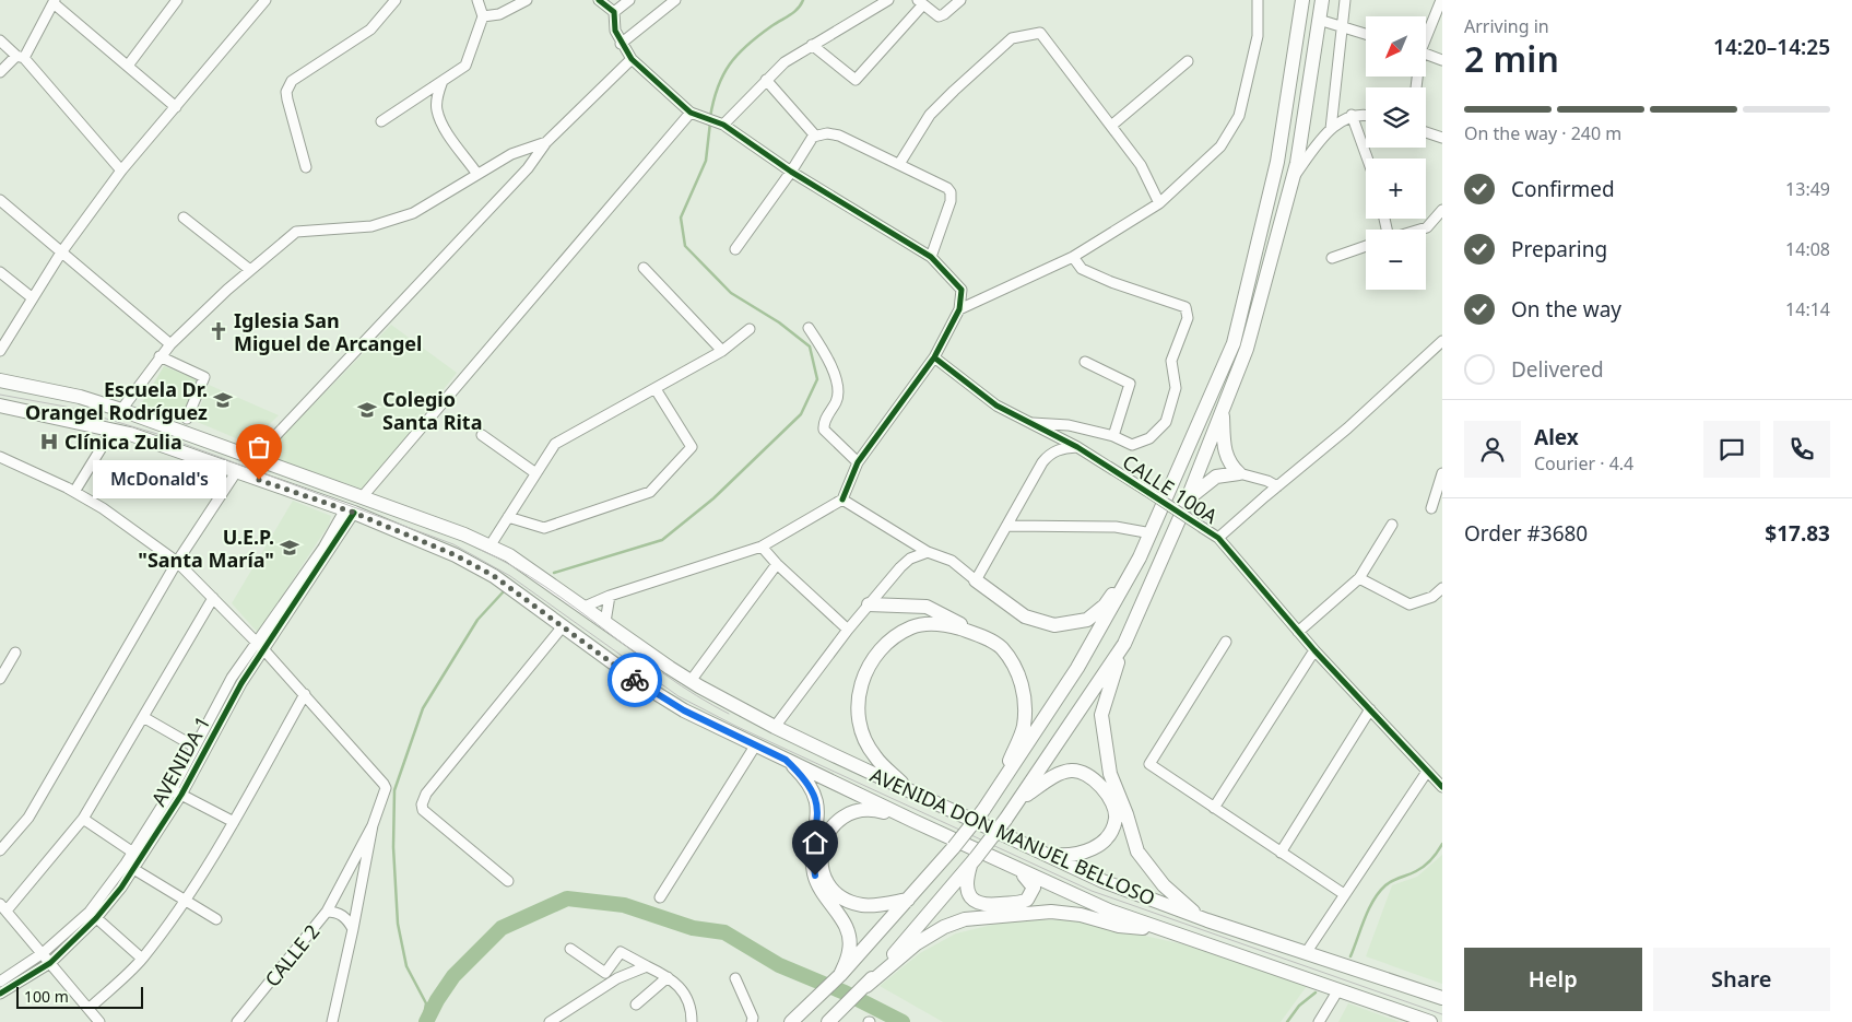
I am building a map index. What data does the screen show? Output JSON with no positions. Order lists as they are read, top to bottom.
{
  "streets": {
    "main road": ["AVENIDA DON MANUEL BELLOSO"],
    "street": ["CALLE 100A", "AVENIDA 1", "CALLE 2"]
  },
  "crossings": [
    ["AVENIDA 1", "AVENIDA DON MANUEL BELLOSO"]
  ],
  "places": {
    "church": ["Iglesia San Miguel de Arcangel"],
    "school or university": ["Escuela Dr. Orangel Rodríguez", "Colegio Santa Rita", "U.E.P. \"Santa María\""],
    "hospital": ["Clínica Zulia"],
    "other": ["McDonald's"]
  },
  "scale_bar": "100 m",
  "north": "bottom left",
  "page": {
    "heading": ["2 min", "Arriving in", "14:20–14:25"],
    "panel": [
      "Alex",
      "Courier · 4.4",
      "Order #3680",
      "$17.83"
    ],
    "map_buttons": ["+", "−"],
    "bar": "On the way · 240 m",
    "list": [
      ["Confirmed", "13:49"],
      ["Preparing", "14:08"],
      ["On the way", "14:14"],
      "Delivered"
    ],
    "bubble": "McDonald's",
    "buttons": ["Help", "Share"],
    "scale": "100 m"
  }
}
